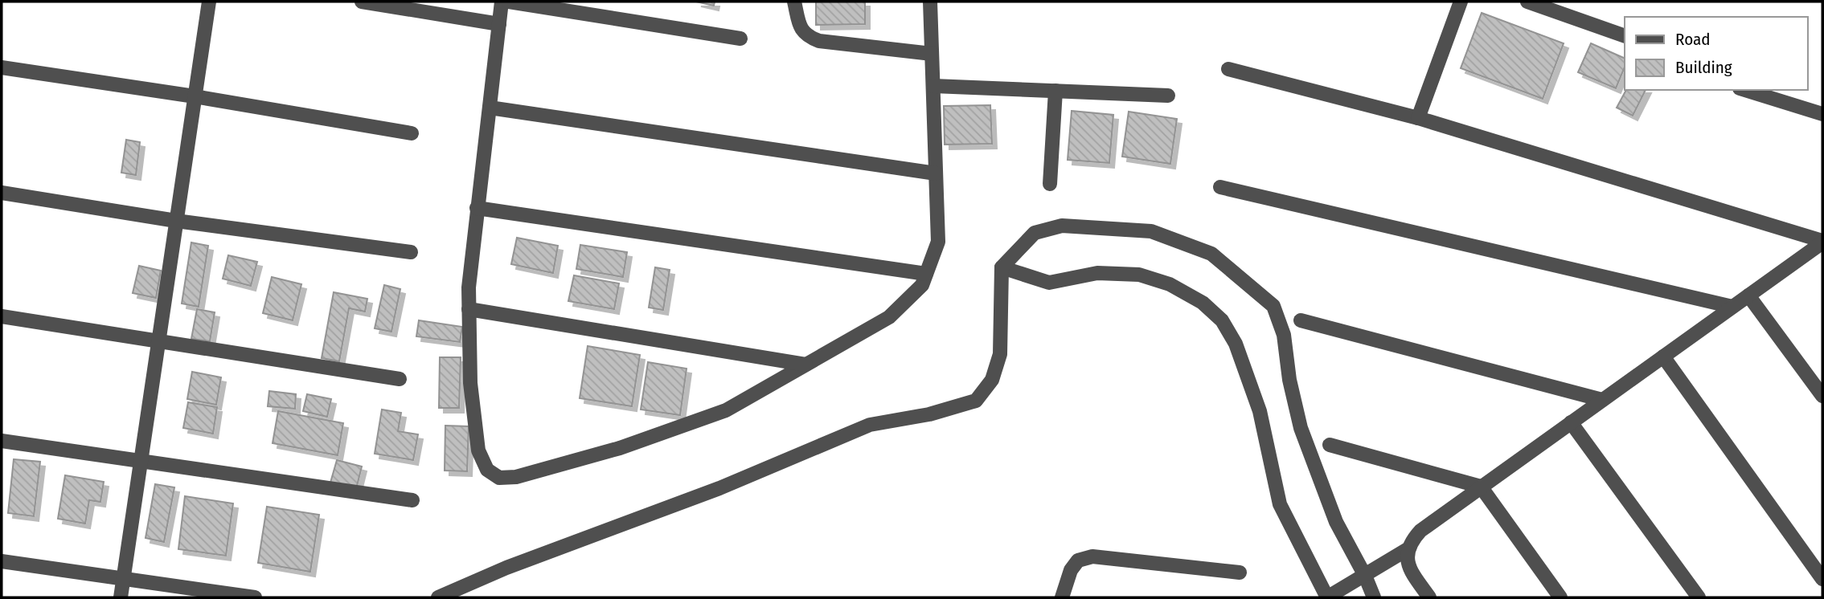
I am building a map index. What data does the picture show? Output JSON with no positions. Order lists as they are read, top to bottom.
{
  "legend": ["Road", "Building"]
}
